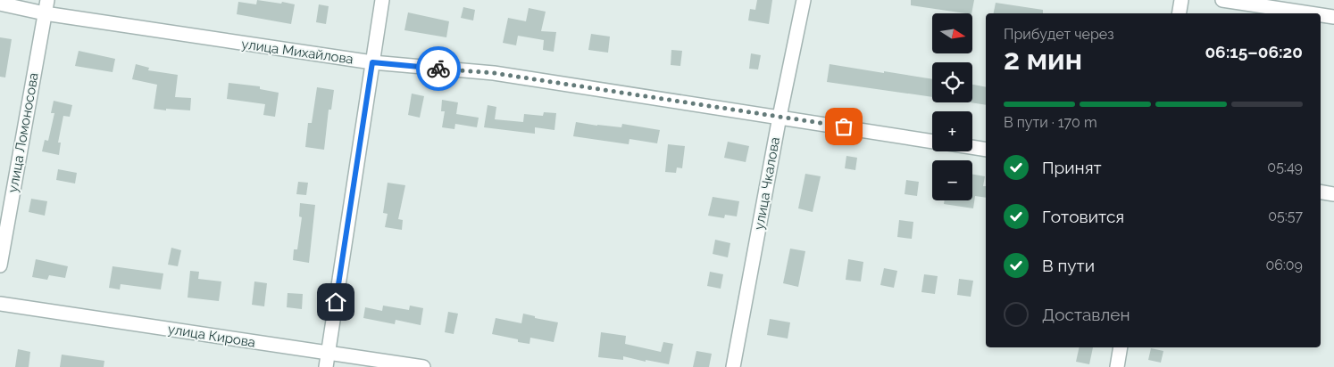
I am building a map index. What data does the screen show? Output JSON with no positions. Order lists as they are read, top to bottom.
{
  "streets": {
    "street": [
      "улица Михайлова",
      "улица Ломоносова",
      "улица Чкалова",
      "улица Кирова"
    ]
  },
  "crossings": [
    ["улица Михайлова", "улица Ломоносова"],
    ["улица Михайлова", "улица Чкалова"]
  ],
  "north": "right",
  "page": {
    "map_buttons": ["+", "−"],
    "heading": ["2 мин", "Прибудет через", "06:15–06:20"],
    "bar": "В пути · 170 m",
    "list": [
      ["Принят", "05:49"],
      ["Готовится", "05:57"],
      ["В пути", "06:09"],
      "Доставлен"
    ]
  }
}
